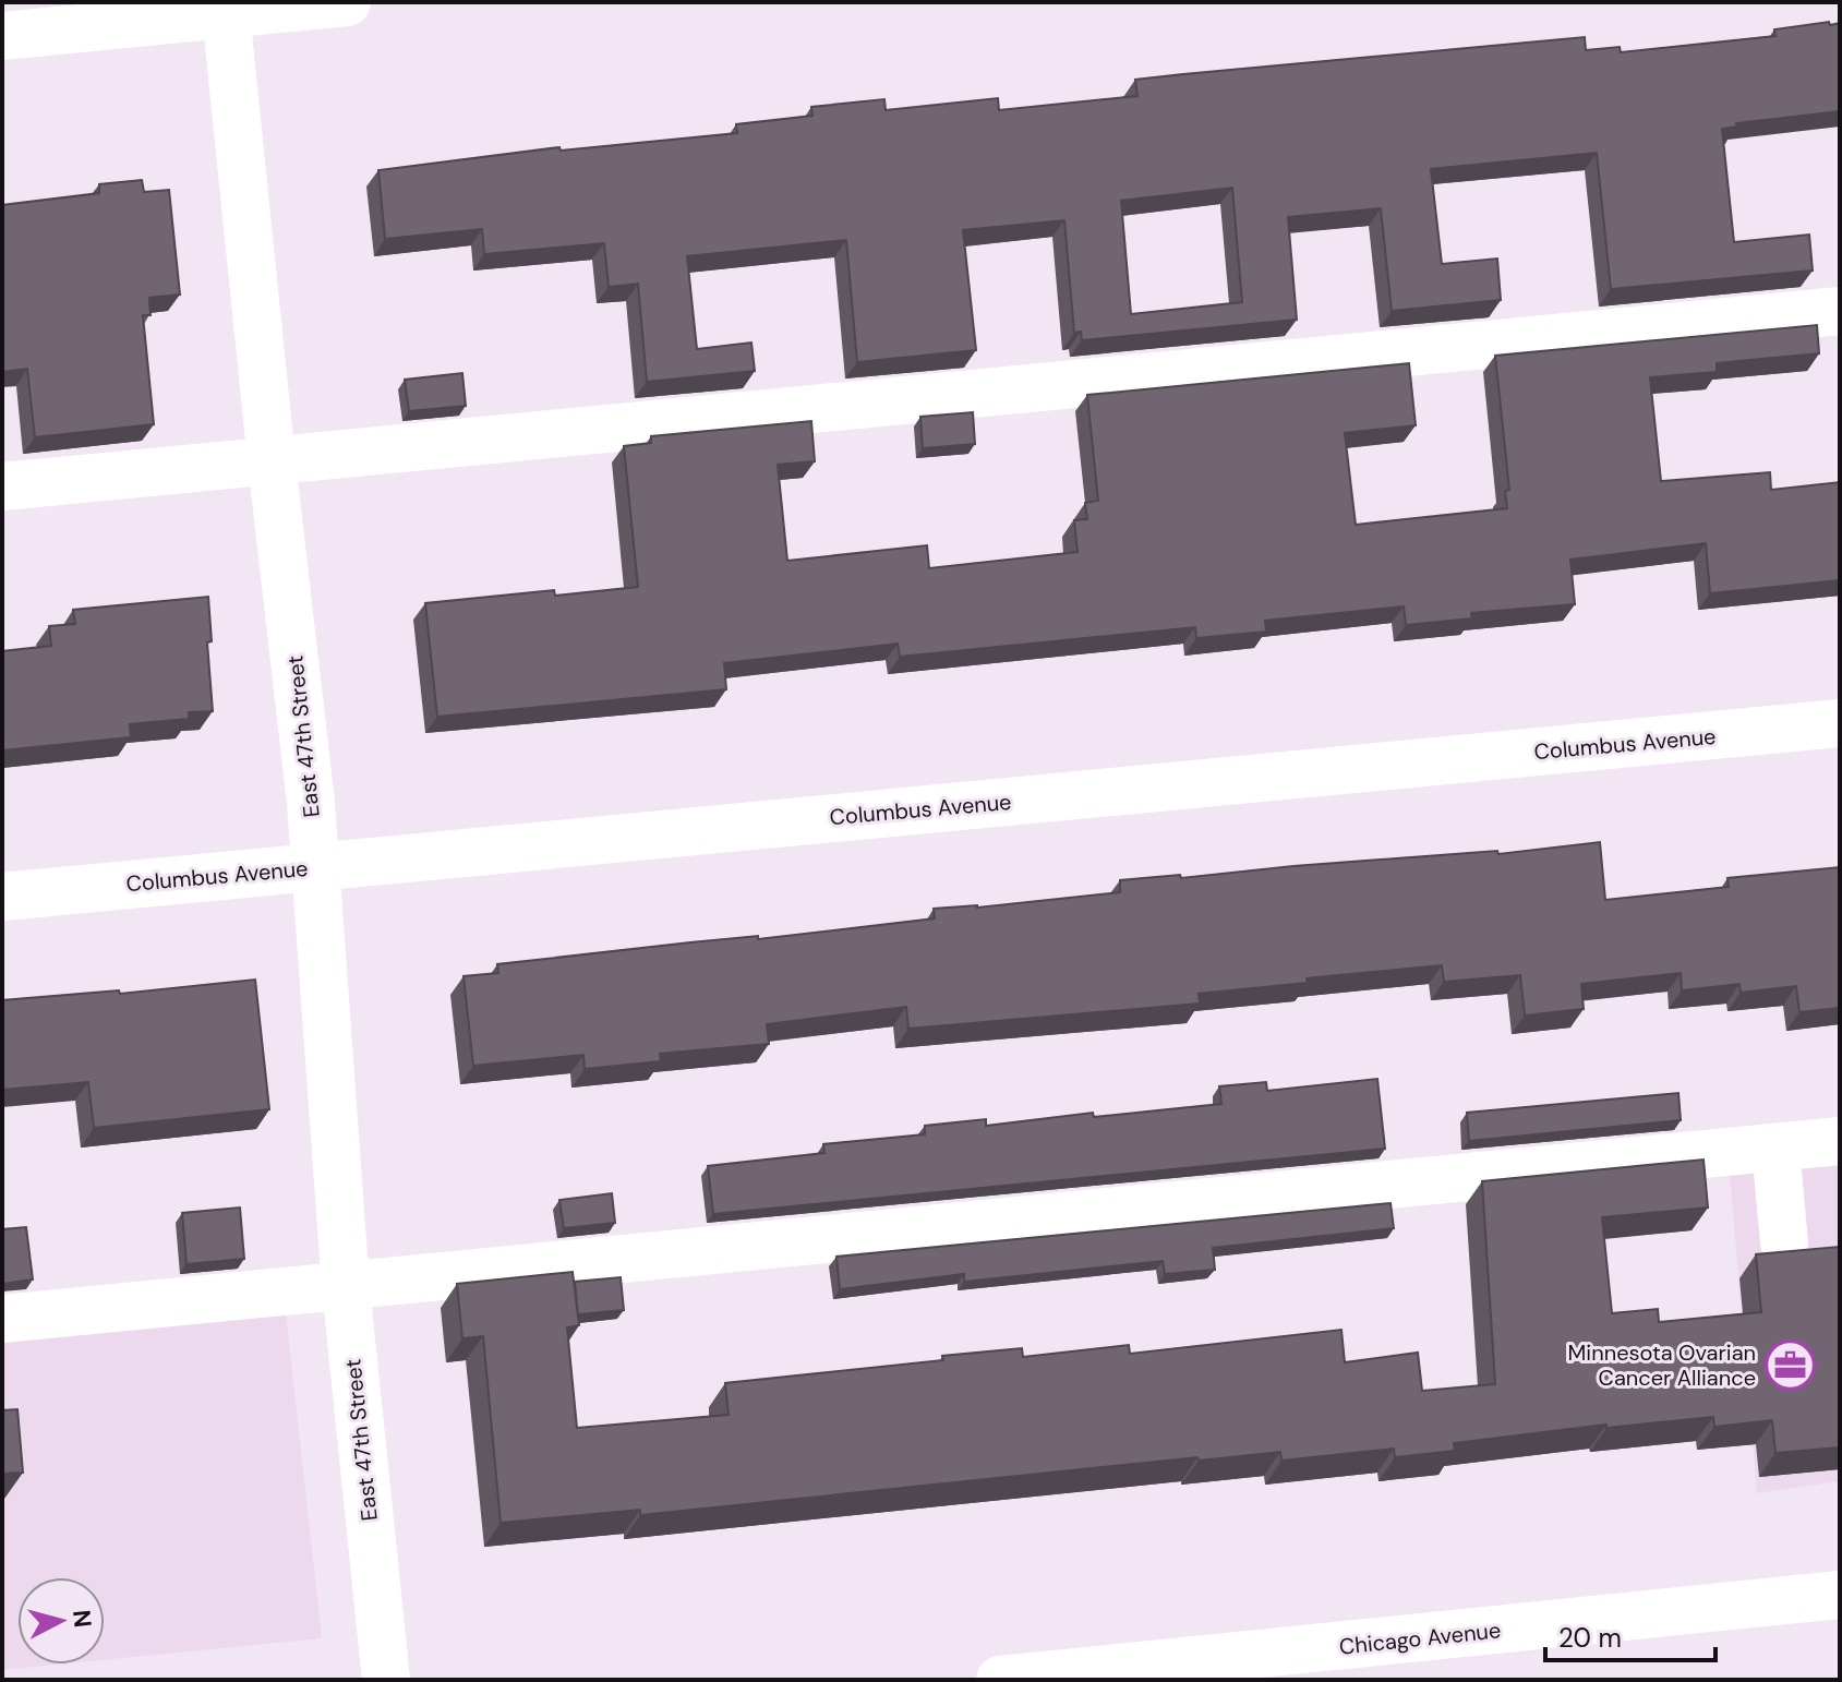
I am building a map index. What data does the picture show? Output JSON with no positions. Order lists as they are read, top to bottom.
{
  "streets": {
    "street": ["East 47th Street", "Columbus Avenue", "Chicago Avenue"]
  },
  "crossings": [
    ["East 47th Street", "Columbus Avenue"]
  ],
  "places": {
    "office": ["Minnesota Ovarian Cancer Alliance"]
  },
  "scale_bar": "20 m",
  "north": "right"
}
